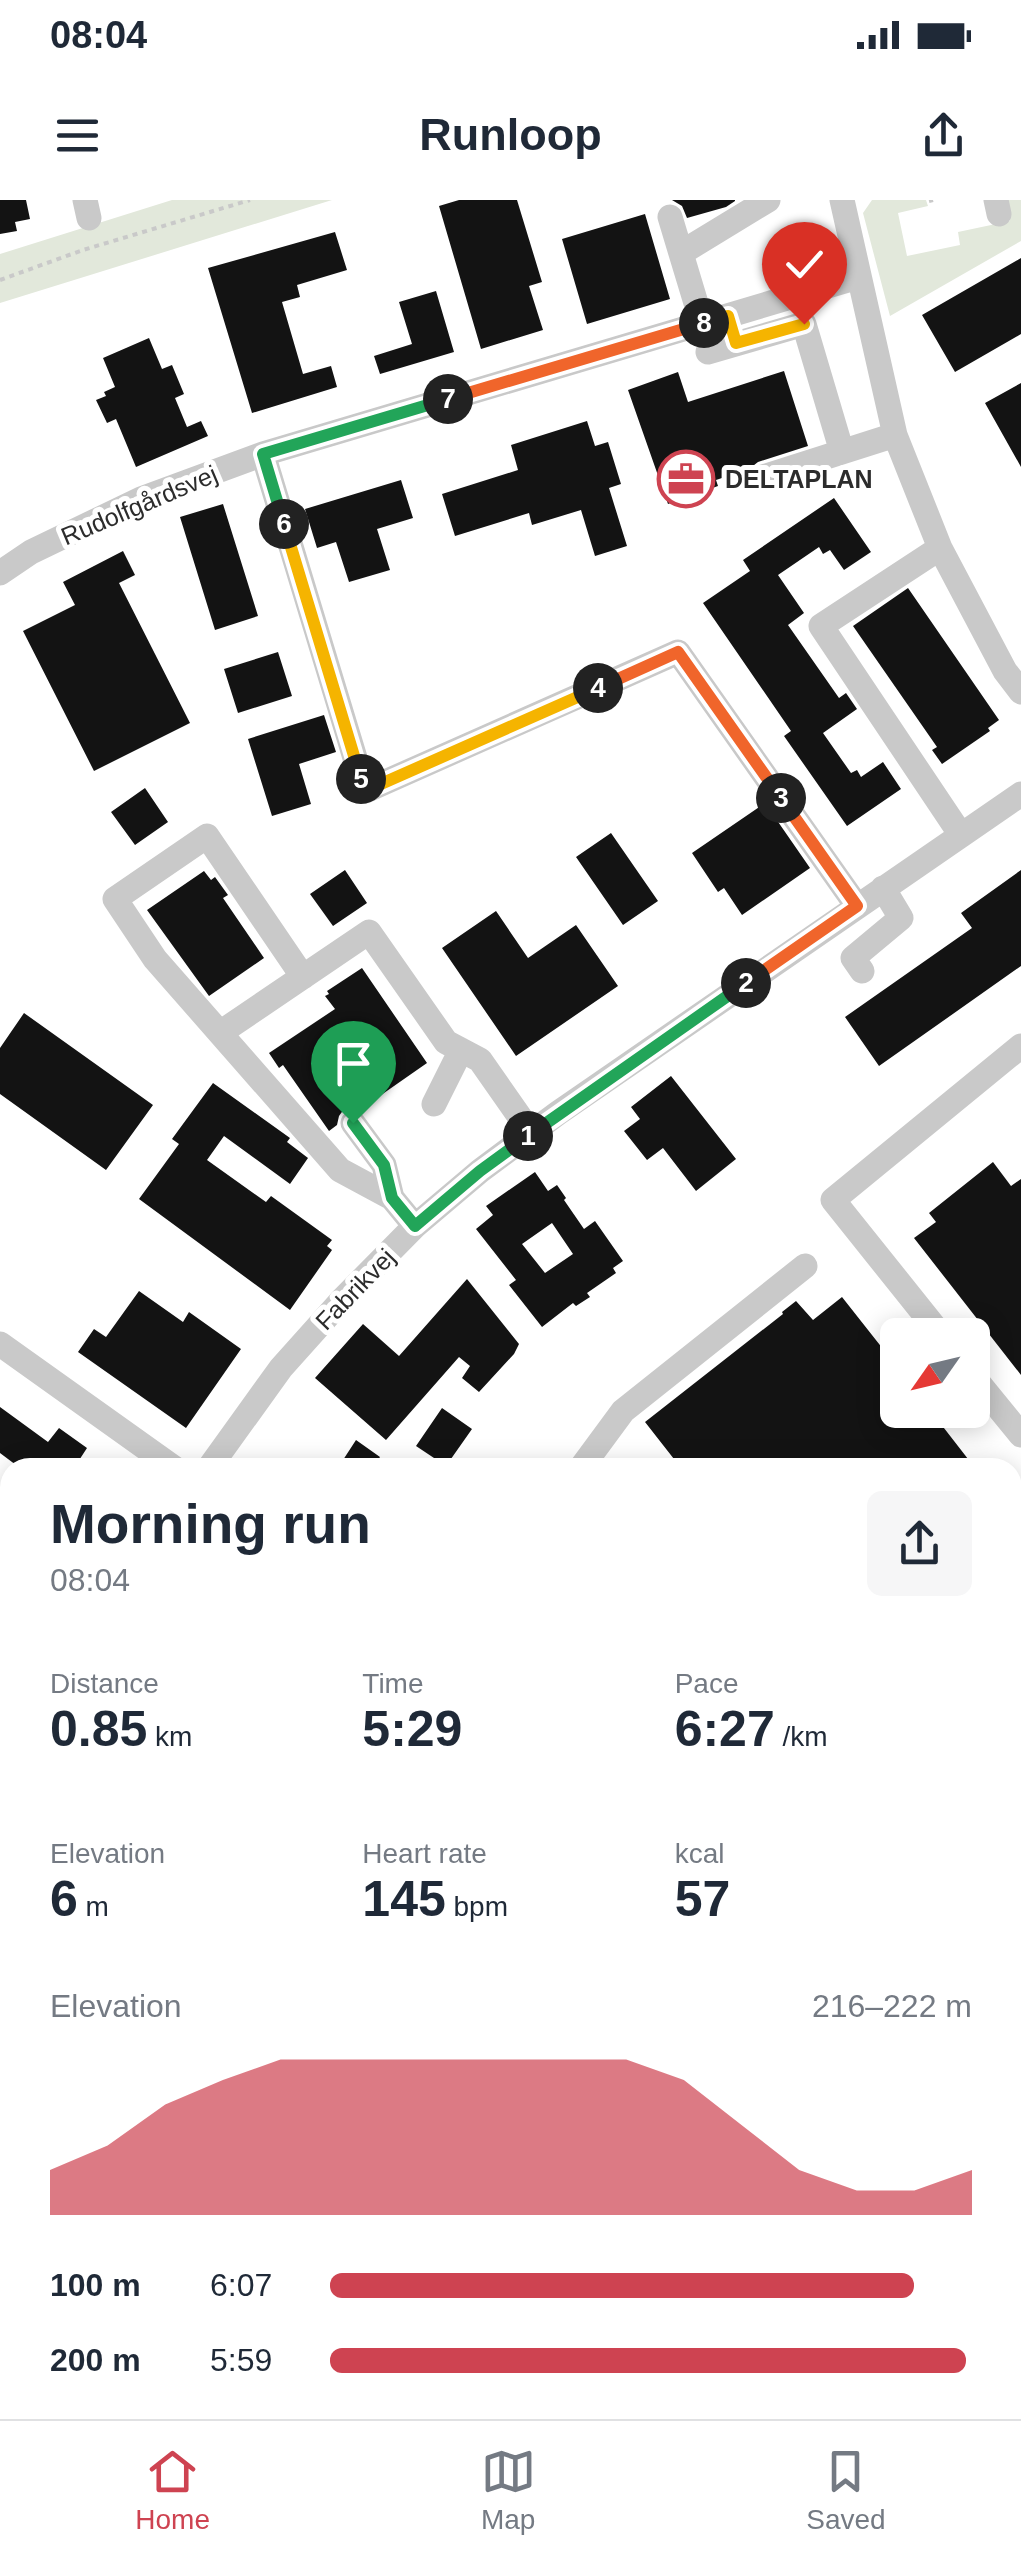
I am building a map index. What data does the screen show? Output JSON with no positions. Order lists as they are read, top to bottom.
{
  "streets": {
    "street": ["Rudolfgårdsvej", "Fabrikvej"]
  },
  "places": {
    "office": ["DELTAPLAN"]
  },
  "north": "bottom left",
  "page": {
    "status": "08:04",
    "header": "Runloop",
    "pins": [
      "8",
      "7",
      "6",
      "4",
      "5",
      "3",
      "2",
      "1"
    ],
    "heading": ["Morning run", "08:04"],
    "stats": [
      ["Distance", "0.85 km"],
      ["Time", "5:29"],
      ["Pace", "6:27 /km"],
      ["Elevation", "6 m"],
      ["Heart rate", "145 bpm"],
      ["kcal", "57"]
    ],
    "chart": ["Elevation", "216–222 m"],
    "list": [
      {
        "name": "100 m",
        "note": "6:07"
      },
      {
        "name": "200 m",
        "note": "5:59"
      }
    ],
    "tabs": ["Home", "Map", "Saved"]
  }
}
